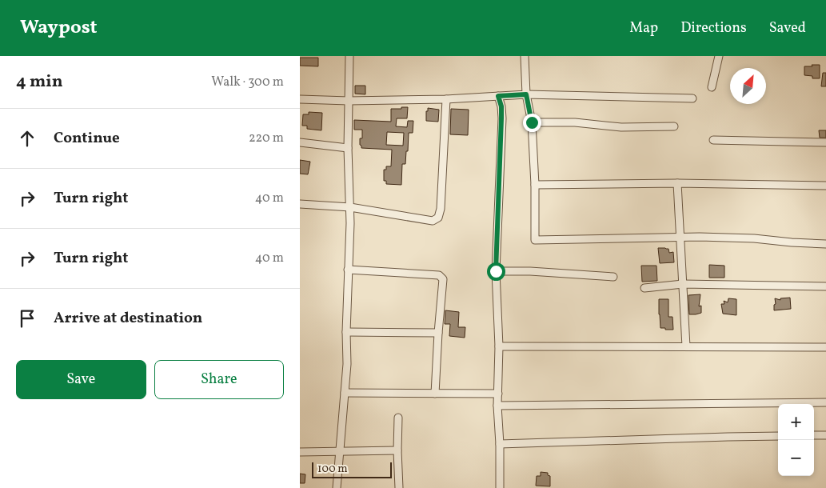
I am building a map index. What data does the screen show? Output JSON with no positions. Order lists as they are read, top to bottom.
{
  "scale_bar": "100 m",
  "north": "top right",
  "page": {
    "header": "Waypost",
    "nav": ["Map", "Directions", "Saved"],
    "heading": ["4 min", "Walk · 300 m"],
    "list": [
      ["Continue", "220 m"],
      ["Turn right", "40 m"],
      ["Turn right", "40 m"],
      "Arrive at destination"
    ],
    "buttons": ["Save", "Share"],
    "map_buttons": ["+", "−"],
    "scale": "100 m"
  }
}
